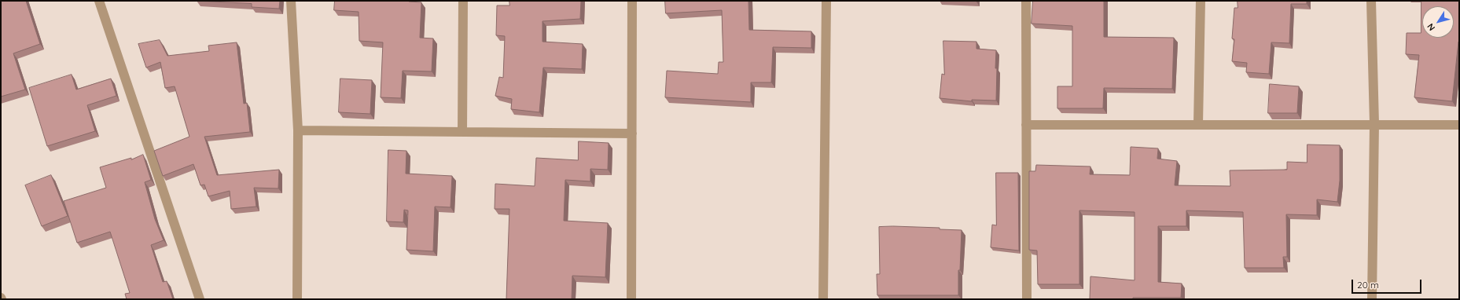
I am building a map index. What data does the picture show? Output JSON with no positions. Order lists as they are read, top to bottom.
{
  "scale_bar": "20 m",
  "north": "bottom left"
}
